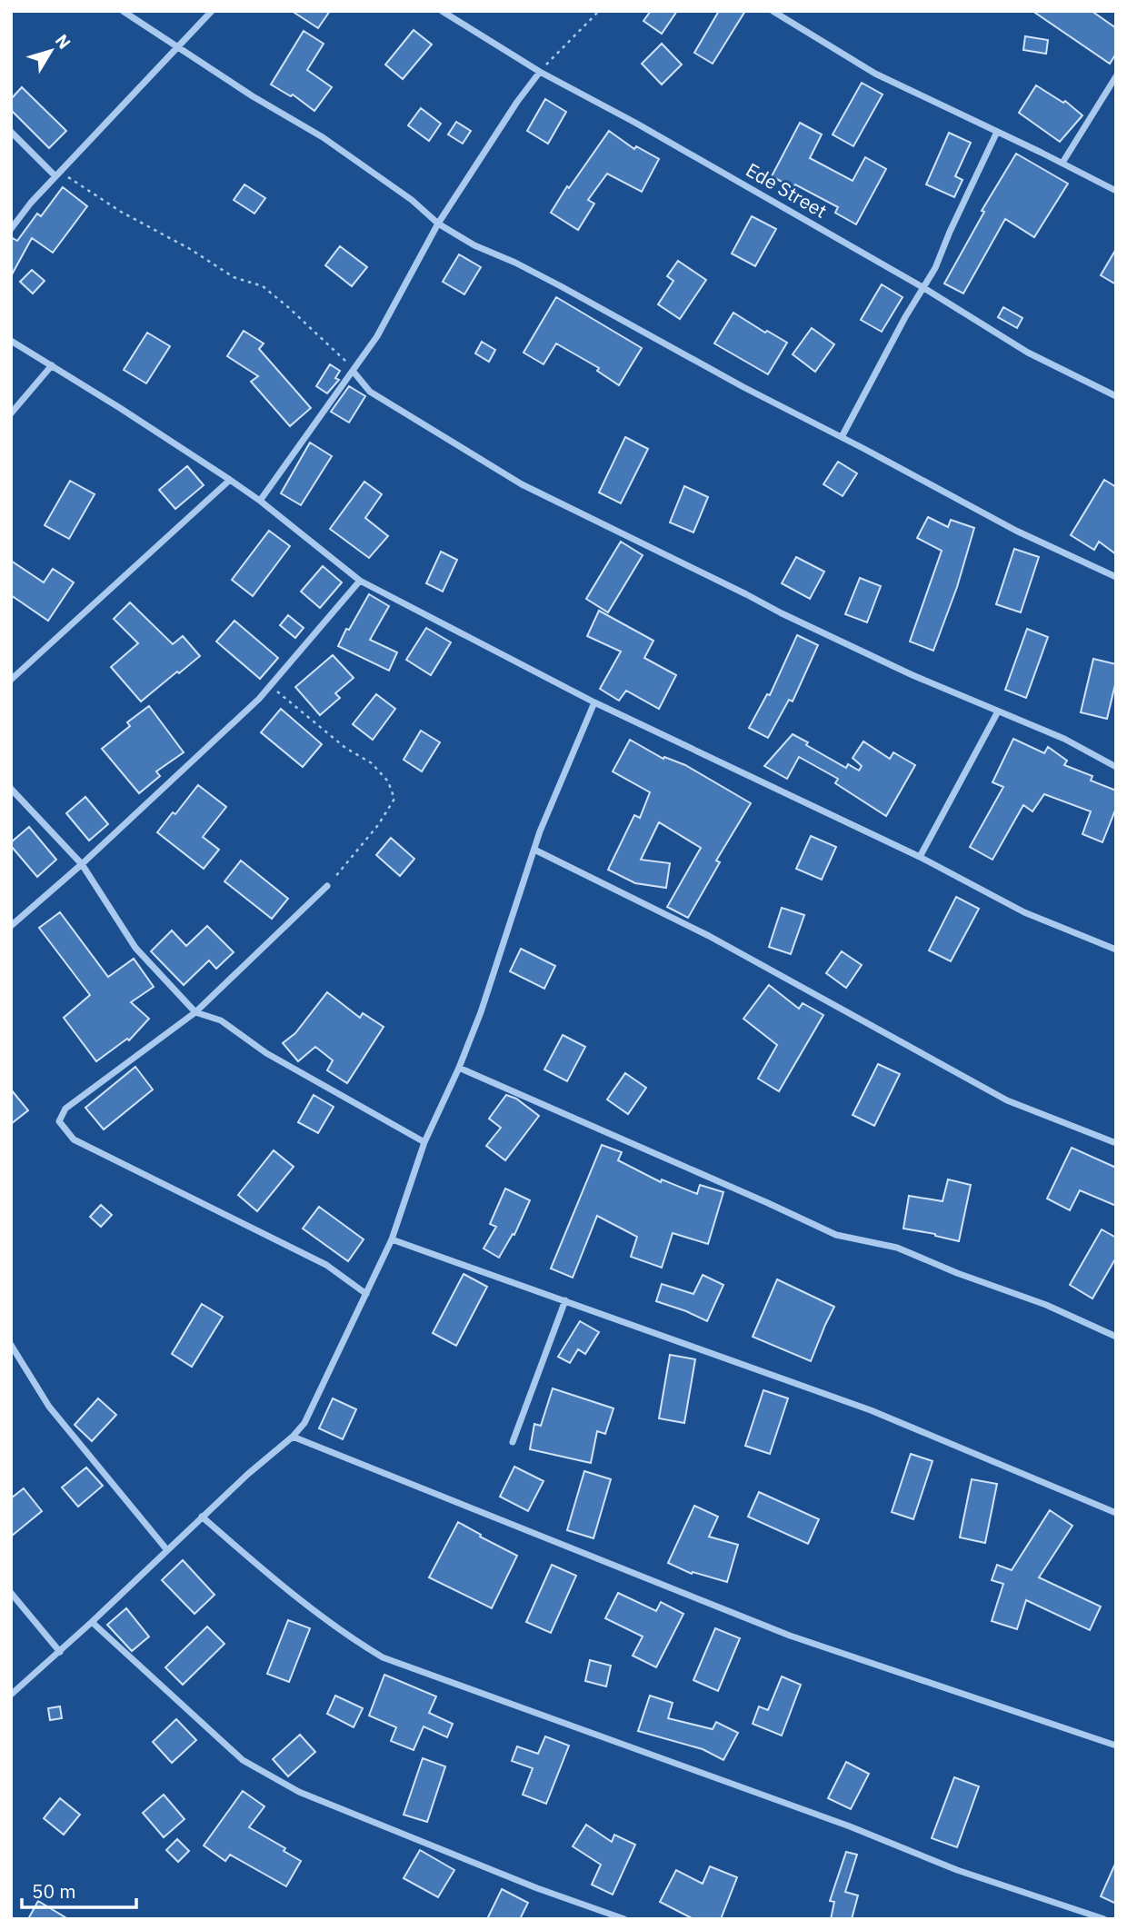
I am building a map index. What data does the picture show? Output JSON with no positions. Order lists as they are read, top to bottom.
{
  "streets": {
    "street": ["Ede Street"]
  },
  "scale_bar": "50 m",
  "north": "top right"
}
